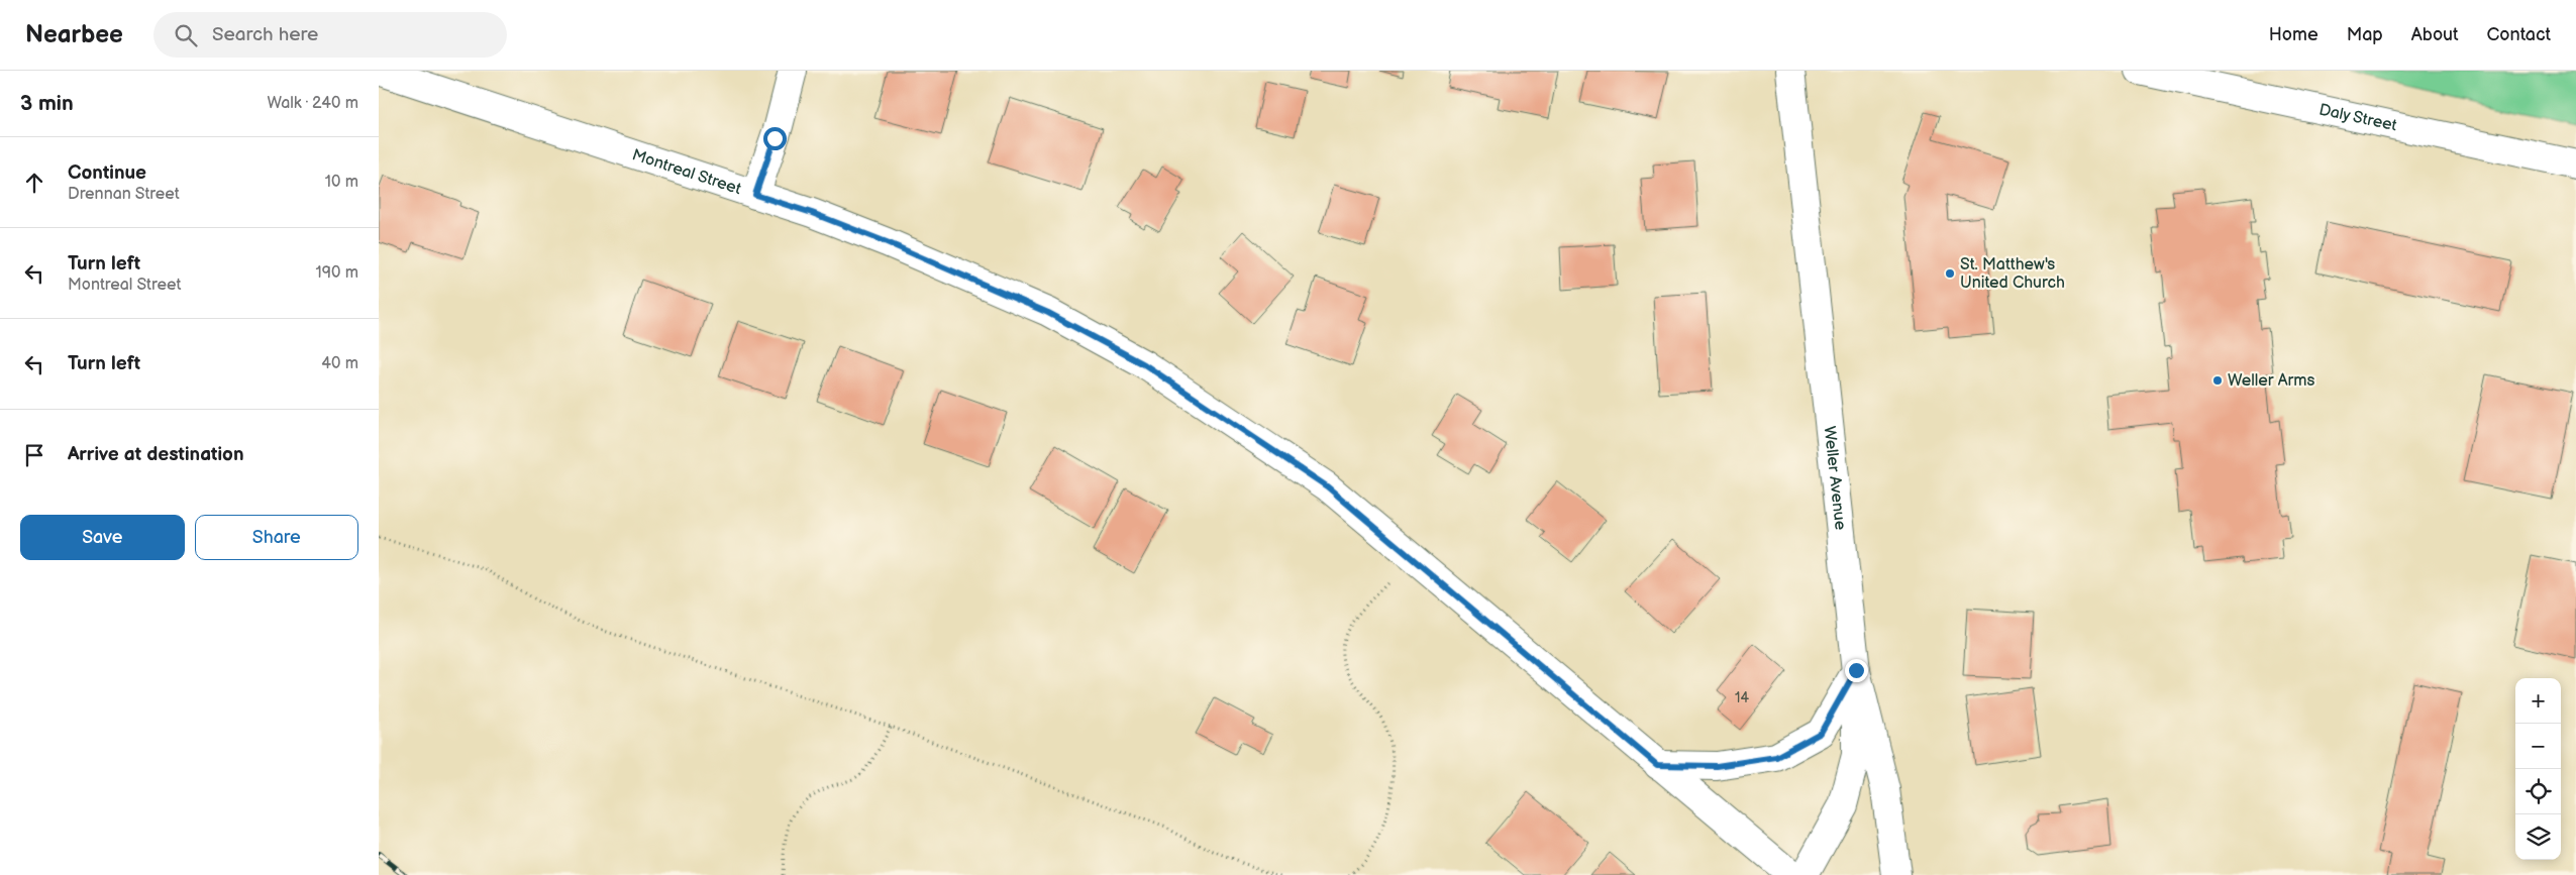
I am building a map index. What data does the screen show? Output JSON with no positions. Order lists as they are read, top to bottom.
{
  "streets": {
    "main road": ["Daly Street", "Montreal Street", "Weller Avenue"]
  },
  "places": ["St. Matthew's United Church", "Weller Arms"],
  "house_numbers": ["14"],
  "page": {
    "header": "Nearbee",
    "search": "Search here",
    "nav": [
      "Home",
      "Map",
      "About",
      "Contact"
    ],
    "heading": ["3 min", "Walk · 240 m"],
    "list": [
      ["Continue", "Drennan Street", "10 m"],
      ["Turn left", "Montreal Street", "190 m"],
      ["Turn left", "40 m"],
      "Arrive at destination"
    ],
    "buttons": ["Save", "Share"],
    "map_buttons": ["+", "−"]
  }
}
